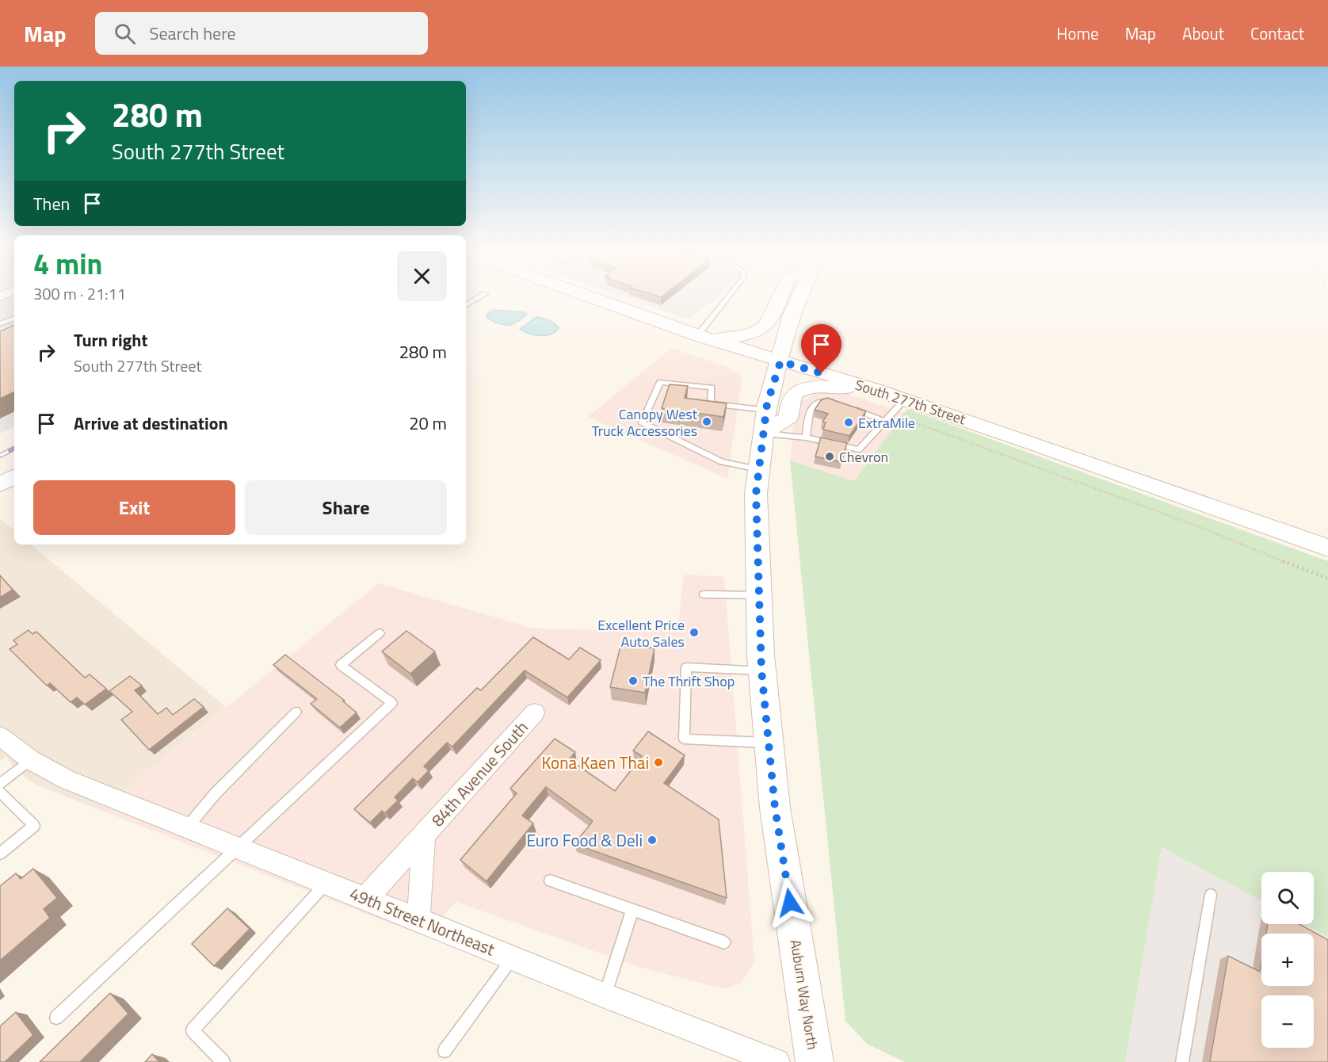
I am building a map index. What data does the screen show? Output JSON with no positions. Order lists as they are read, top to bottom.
{
  "streets": {
    "main road": ["South 277th Street", "Auburn Way North"],
    "street": ["84th Avenue South", "49th Street Northeast"]
  },
  "crossings": [
    ["South 277th Street", "Auburn Way North"],
    ["84th Avenue South", "49th Street Northeast"]
  ],
  "places": [
    "Canopy West Truck Accessories",
    "ExtraMile",
    "Chevron",
    "Excellent Price Auto Sales",
    "The Thrift Shop",
    "Kona Kaen Thai",
    "Euro Food & Deli"
  ],
  "page": {
    "header": "Map",
    "search": "Search here",
    "nav": [
      "Home",
      "Map",
      "About",
      "Contact"
    ],
    "turn": ["280 m", "South 277th Street"],
    "then": "Then",
    "heading": ["4 min", "300 m · 21:11"],
    "list": [
      {
        "name": "Turn right",
        "note": "South 277th Street",
        "value": "280 m"
      },
      {
        "name": "Arrive at destination",
        "value": "20 m"
      }
    ],
    "buttons": ["Exit", "Share"],
    "map_buttons": ["+", "−"]
  }
}
